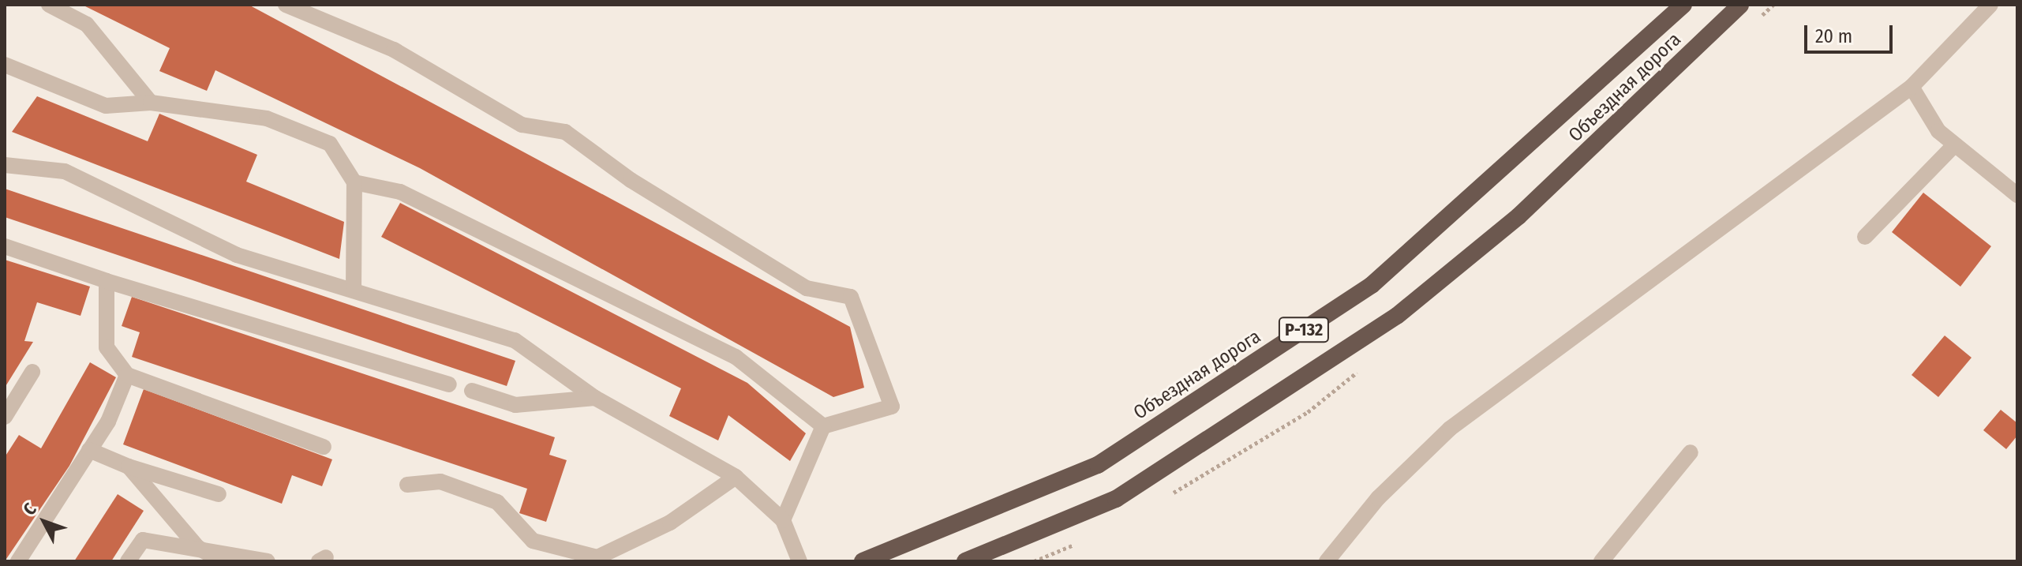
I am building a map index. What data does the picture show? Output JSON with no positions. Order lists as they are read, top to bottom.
{
  "streets": {
    "highway": ["Объездная дорога", "Р-132"]
  },
  "scale_bar": "20 m",
  "north": "top left"
}
